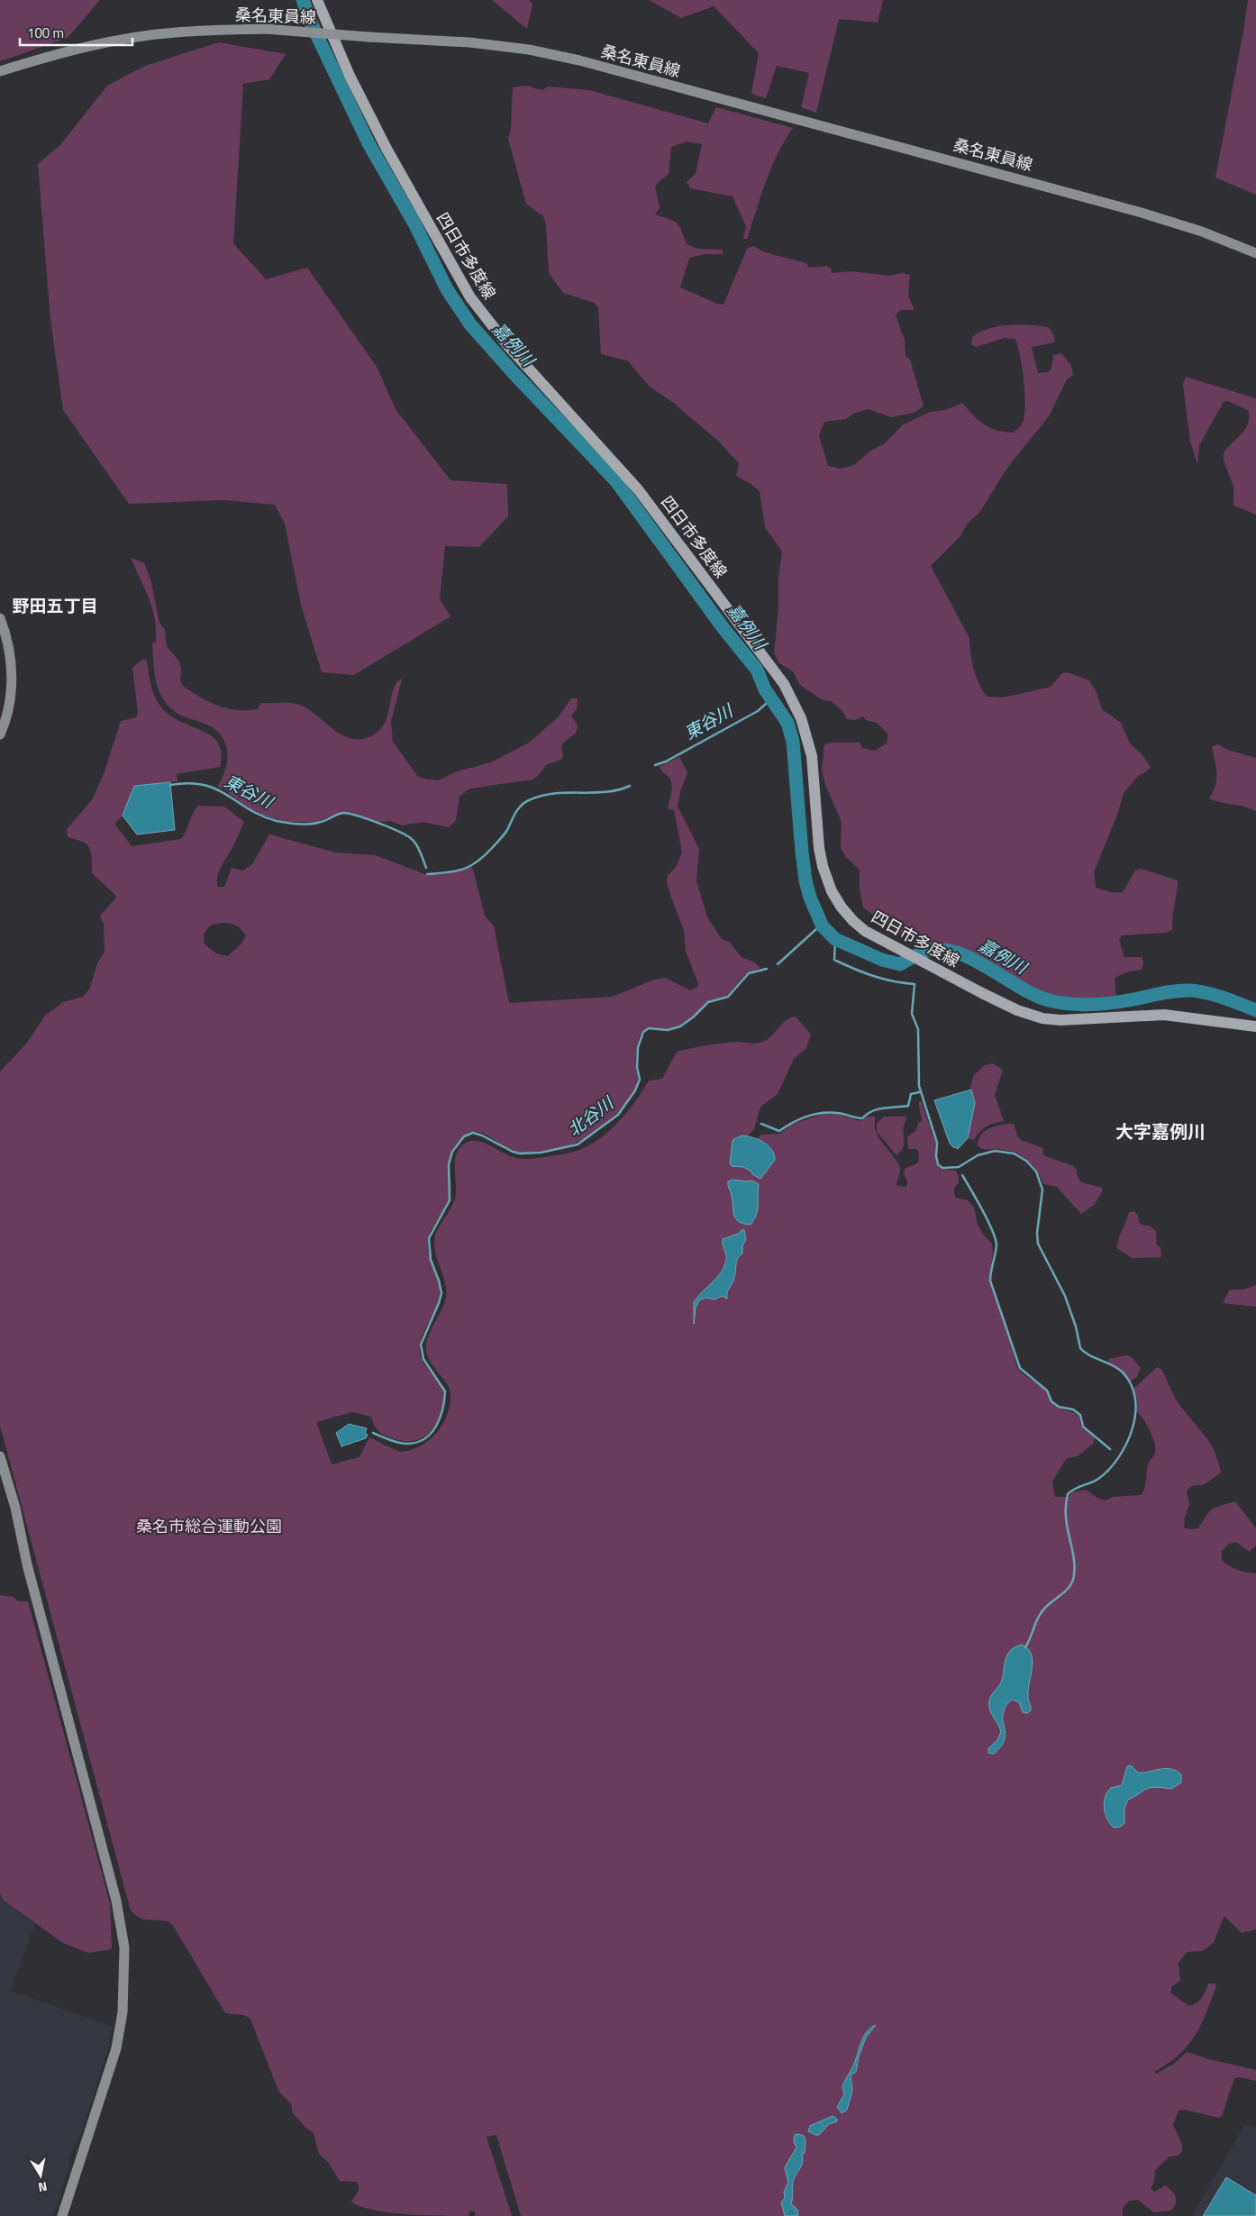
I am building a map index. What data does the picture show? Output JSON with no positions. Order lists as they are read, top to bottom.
{
  "streets": {
    "main road": ["桑名東員線", "四日市多度線"]
  },
  "districts": ["野田五丁目", "大字嘉例川"],
  "water": ["嘉例川", "東谷川", "北谷川"],
  "parks": ["桑名市総合運動公園"],
  "scale_bar": "100 m",
  "north": "bottom"
}
